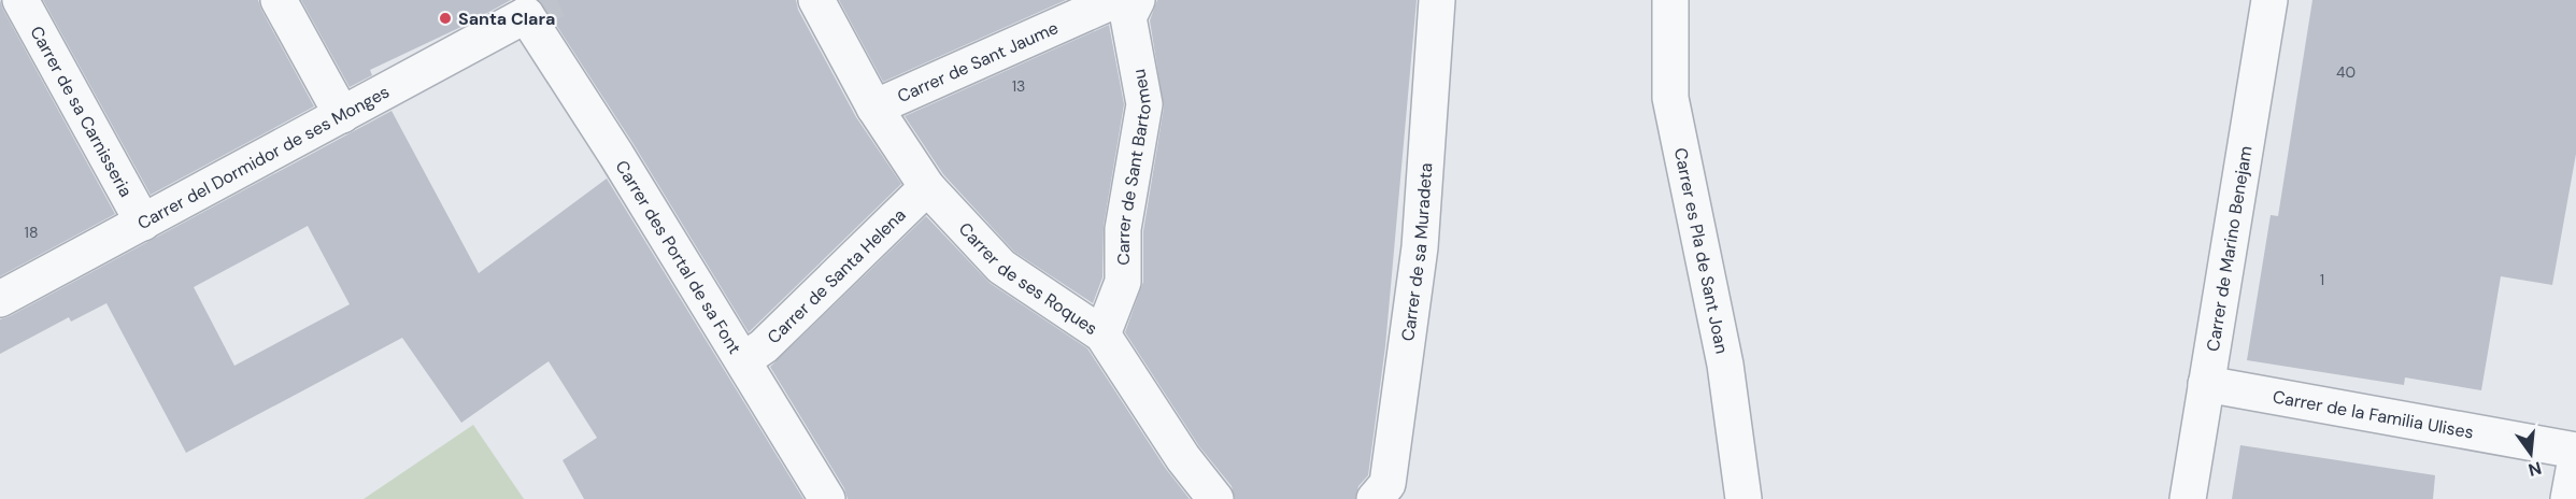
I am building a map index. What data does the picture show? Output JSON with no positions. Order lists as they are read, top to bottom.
{
  "streets": {
    "street": [
      "Carrer de Sant Jaume",
      "Carrer de sa Carnisseria",
      "Carrer del Dormidor de ses Monges",
      "Carrer de Sant Bartomeu",
      "Carrer es Pla de Sant Joan",
      "Carrer de Marino Benejam",
      "Carrer de sa Muradeta",
      "Carrer des Portal de sa Font",
      "Carrer de Santa Helena",
      "Carrer de ses Roques",
      "Carrer de la Familia Ulises"
    ]
  },
  "crossings": [
    ["Carrer de Sant Jaume", "Carrer de ses Roques"],
    ["Carrer de sa Carnisseria", "Carrer del Dormidor de ses Monges"],
    ["Carrer del Dormidor de ses Monges", "Carrer des Portal de sa Font"],
    ["Carrer de Sant Bartomeu", "Carrer de ses Roques"],
    ["Carrer de Marino Benejam", "Carrer de la Familia Ulises"],
    ["Carrer des Portal de sa Font", "Carrer de Santa Helena"],
    ["Carrer de Santa Helena", "Carrer de ses Roques"]
  ],
  "places": ["Santa Clara"],
  "house_numbers": [
    "40",
    "13",
    "18",
    "1"
  ],
  "north": "bottom"
}
